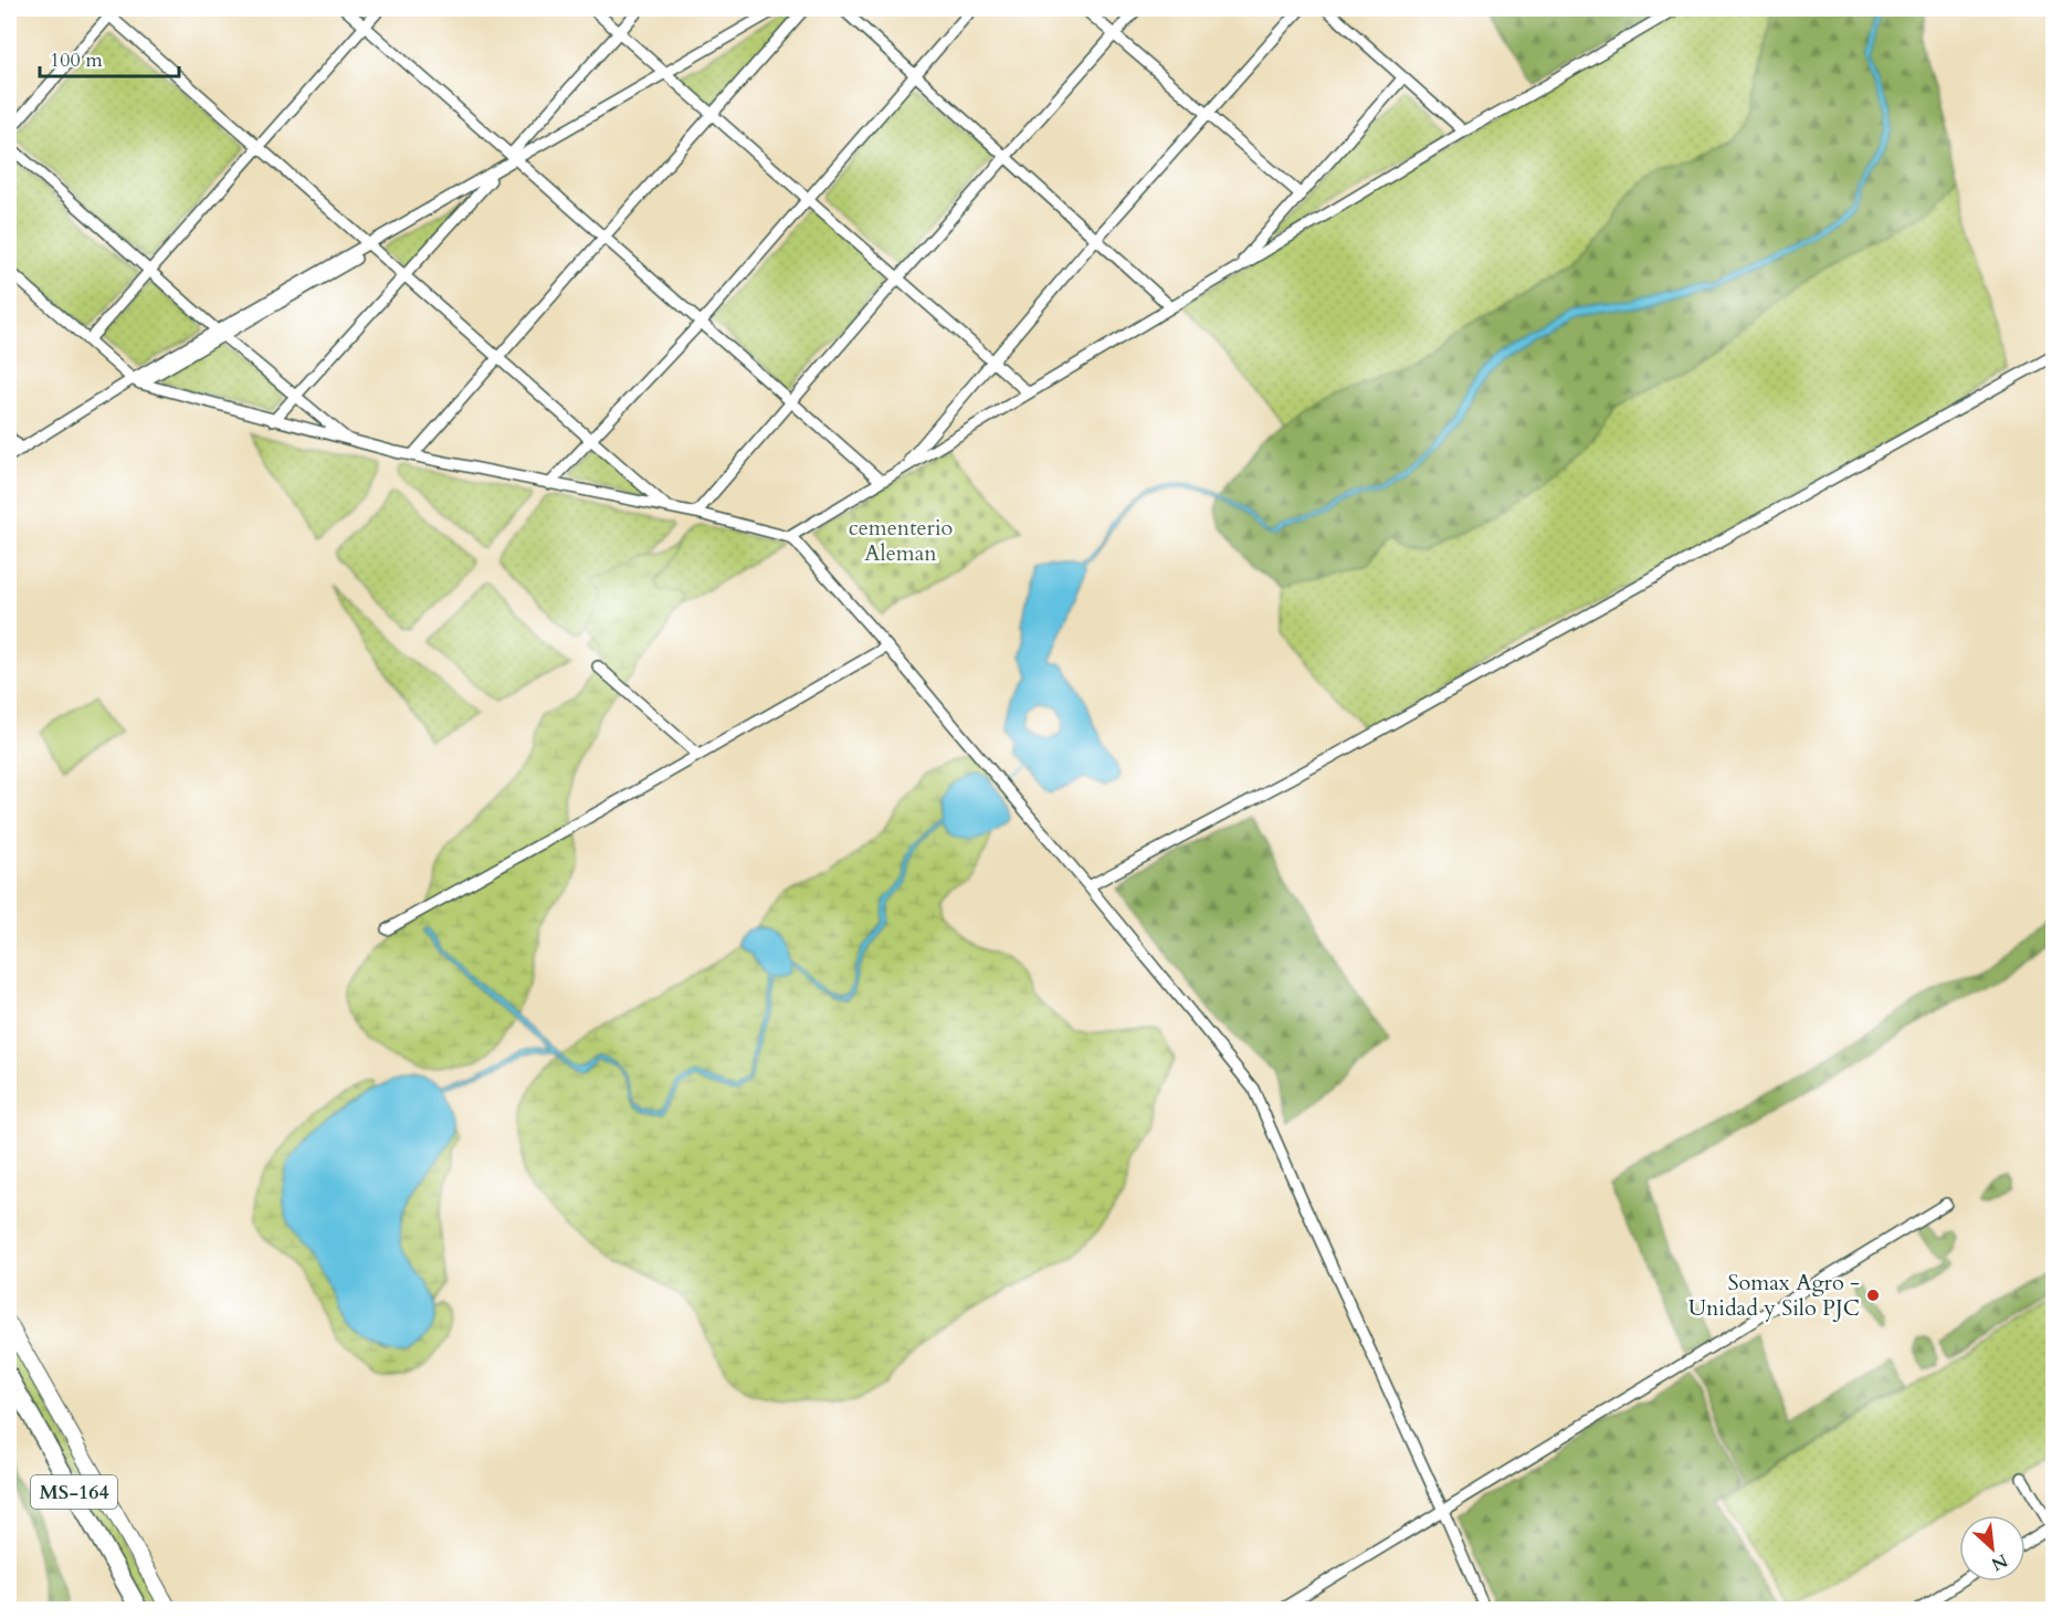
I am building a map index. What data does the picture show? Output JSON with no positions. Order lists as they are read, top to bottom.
{
  "streets": {
    "main road": ["MS-164"]
  },
  "parks": ["cementerio Aleman"],
  "places": ["Somax Agro - Unidad y Silo PJC"],
  "scale_bar": "100 m",
  "north": "bottom right"
}
